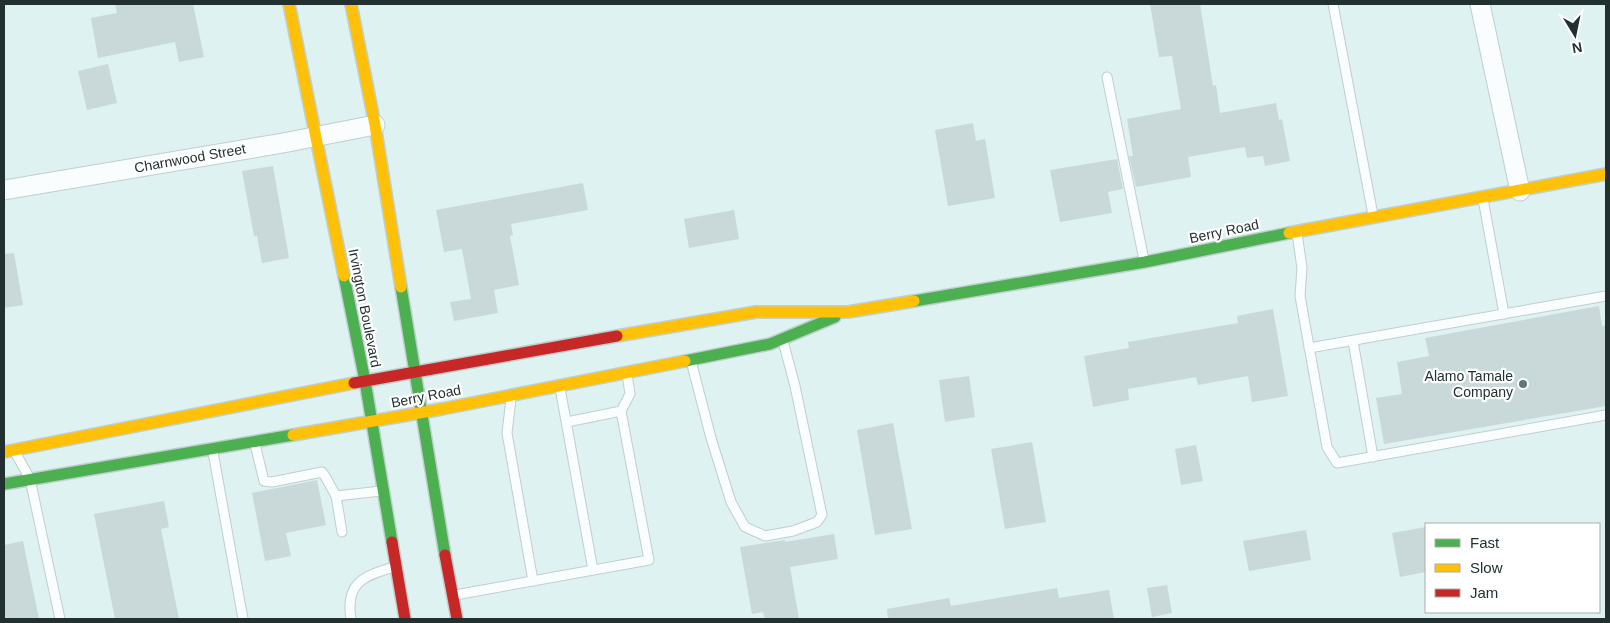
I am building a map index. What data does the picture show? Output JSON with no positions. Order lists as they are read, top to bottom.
{
  "streets": {
    "street": ["Charnwood Street", "Berry Road", "Irvington Boulevard"]
  },
  "crossings": [
    ["Charnwood Street", "Irvington Boulevard"],
    ["Berry Road", "Irvington Boulevard"]
  ],
  "places": ["Alamo Tamale Company"],
  "legend": ["Fast", "Slow", "Jam"],
  "north": "bottom"
}
